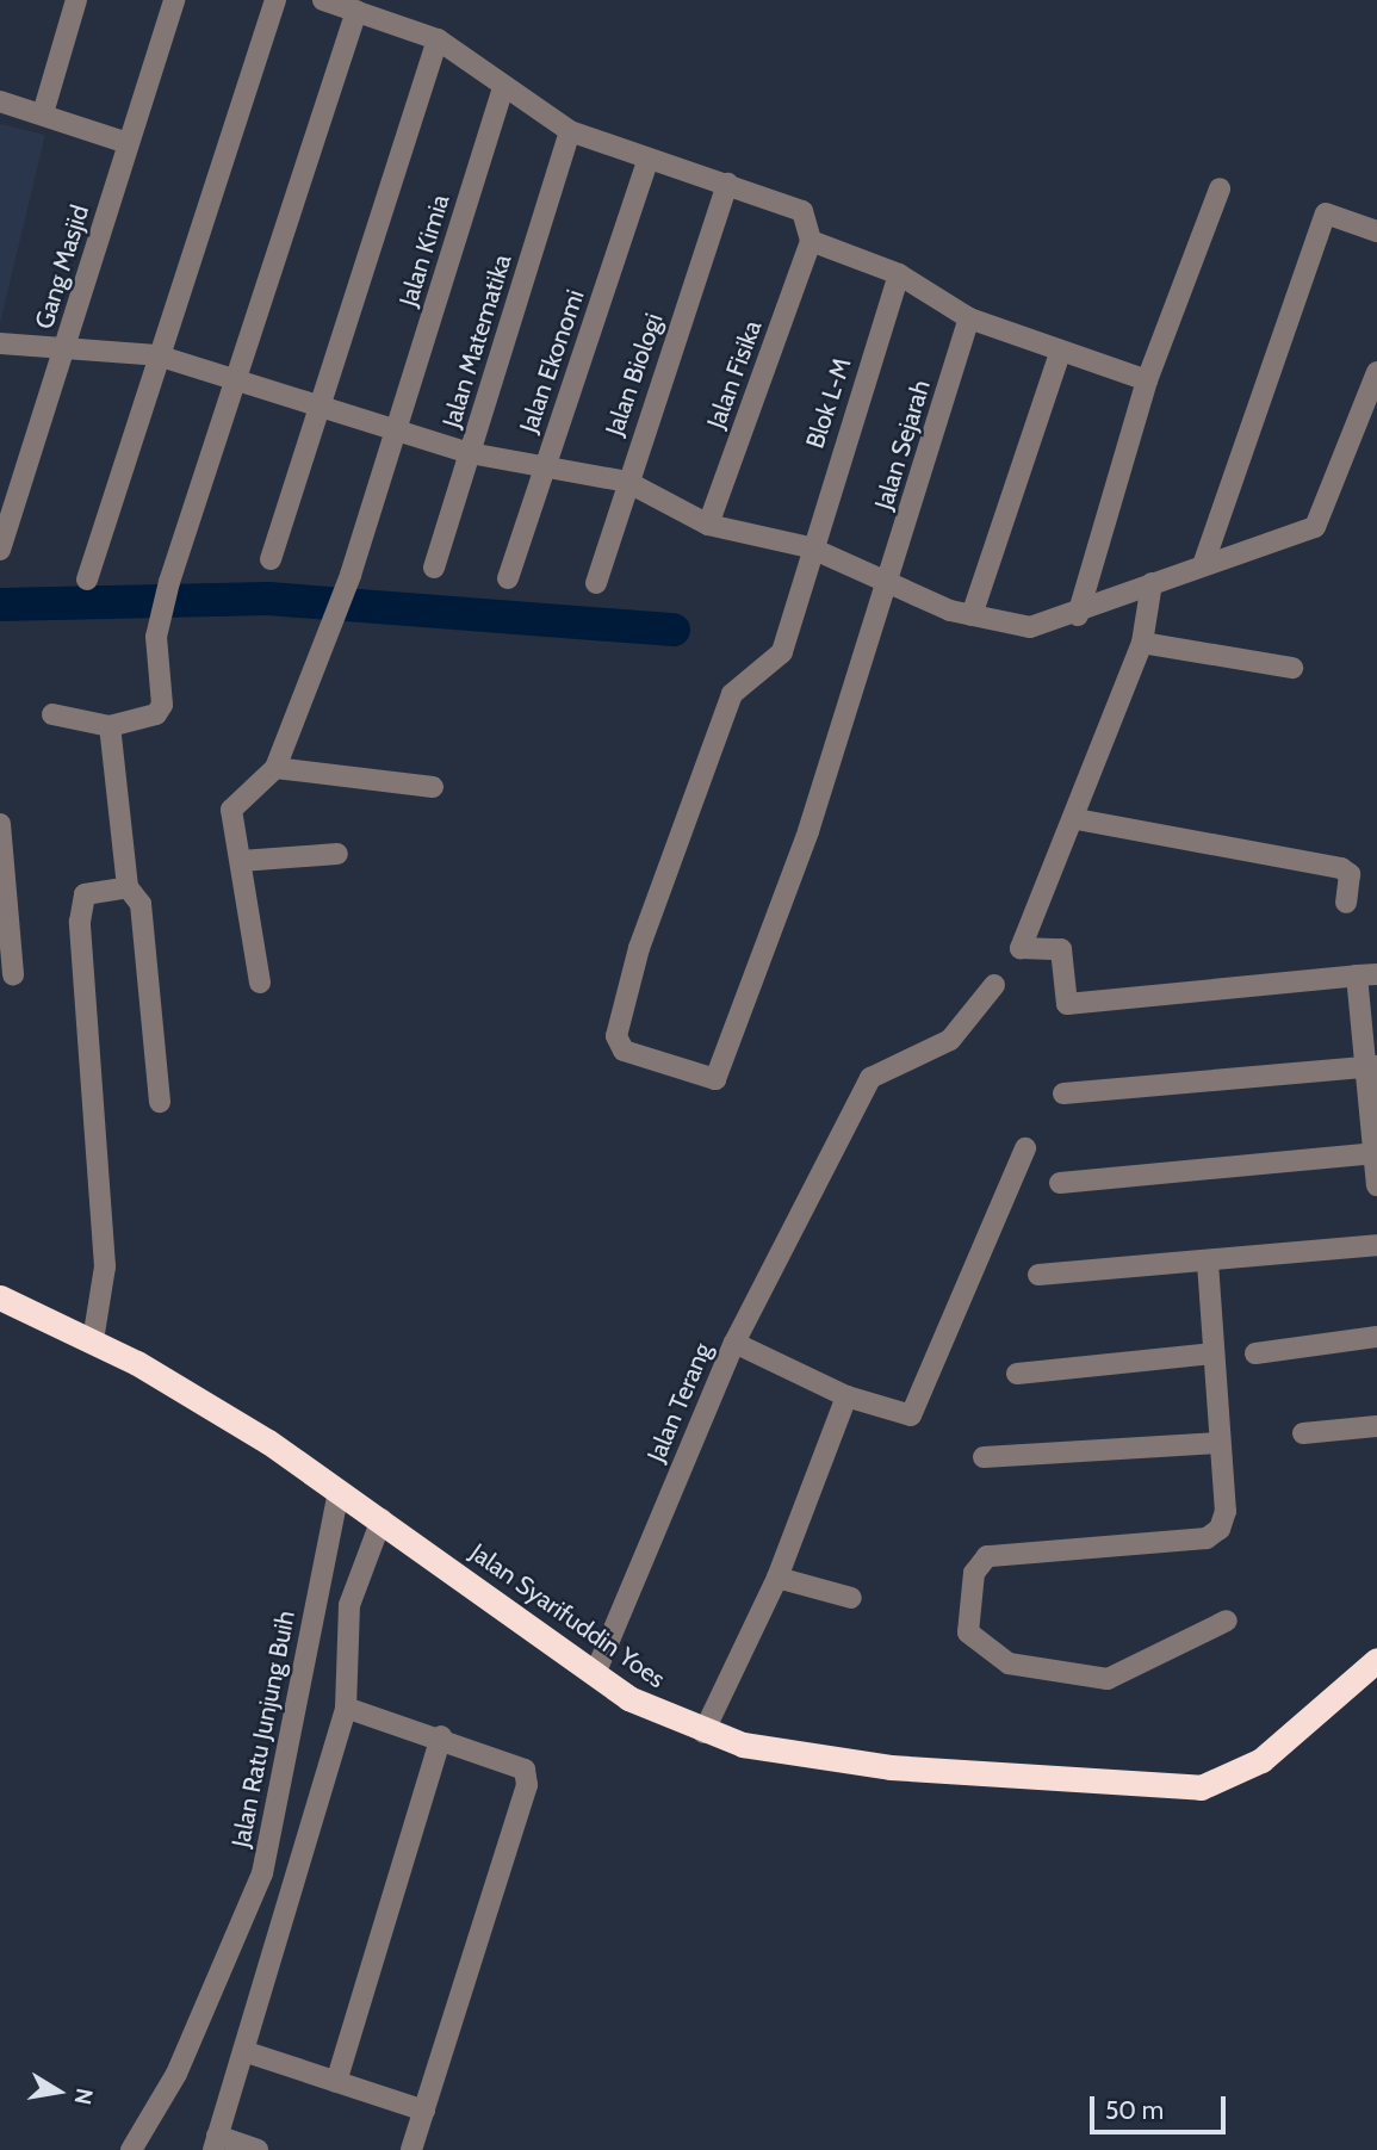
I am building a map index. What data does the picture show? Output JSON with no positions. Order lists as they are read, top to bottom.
{
  "streets": {
    "highway": ["Jalan Syarifuddin Yoes"],
    "street": [
      "Jalan Kimia",
      "Gang Masjid",
      "Jalan Matematika",
      "Jalan Ekonomi",
      "Jalan Biologi",
      "Jalan Fisika",
      "Blok L-M",
      "Jalan Sejarah",
      "Jalan Terang",
      "Jalan Ratu Junjung Buih"
    ]
  },
  "crossings": [
    ["Blok L-M", "Jalan Sejarah"],
    ["Jalan Terang", "Jalan Syarifuddin Yoes"],
    ["Jalan Syarifuddin Yoes", "Jalan Ratu Junjung Buih"]
  ],
  "scale_bar": "50 m",
  "north": "right"
}
